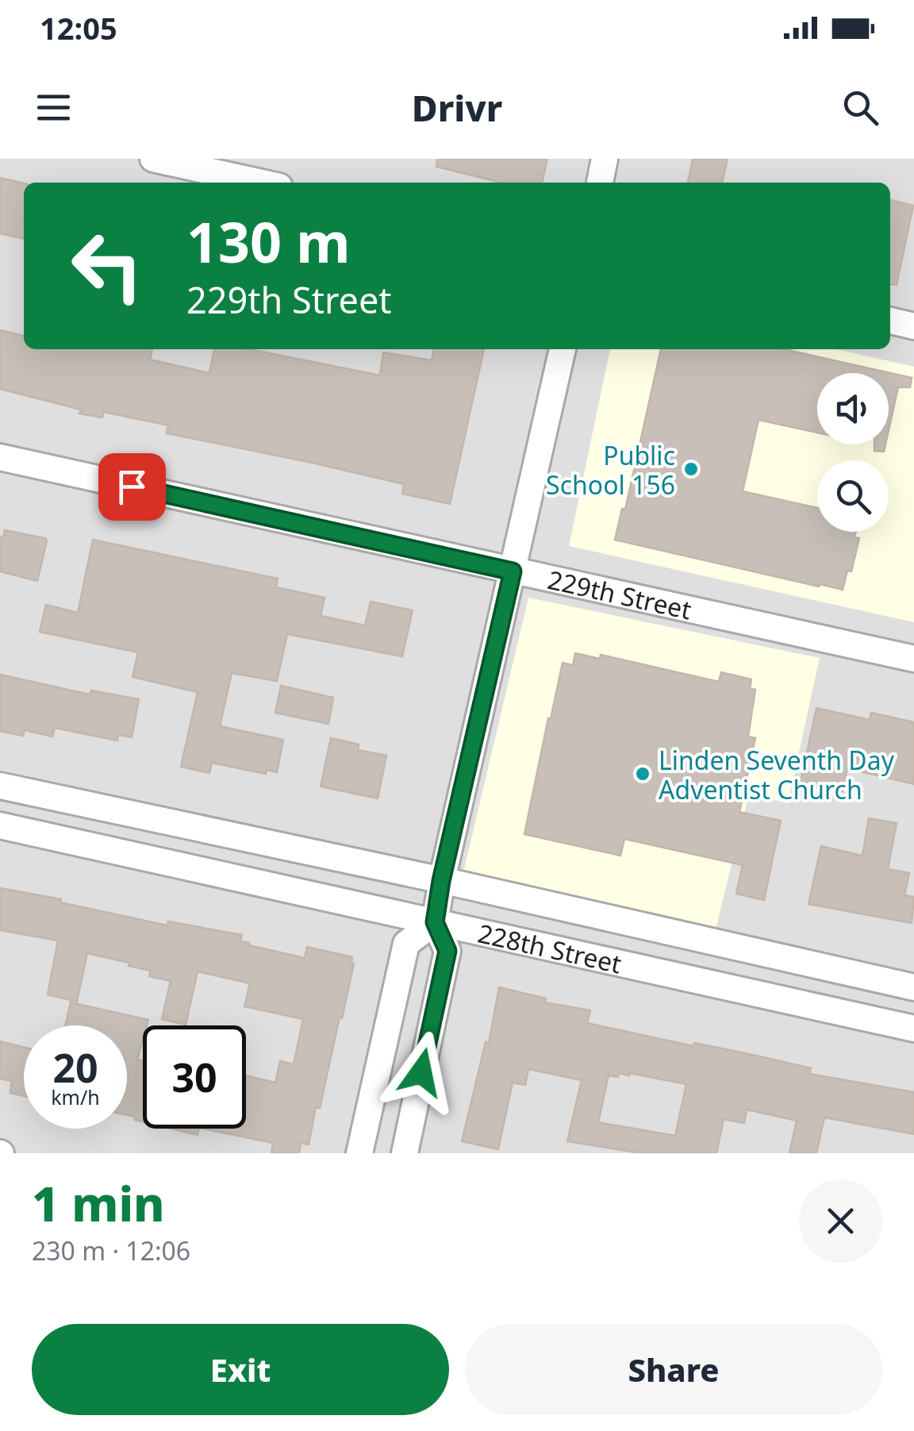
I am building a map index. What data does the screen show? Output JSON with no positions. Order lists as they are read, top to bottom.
{
  "streets": {
    "street": ["229th Street", "228th Street"]
  },
  "places": ["Public School 156", "Linden Seventh Day Adventist Church"],
  "page": {
    "status": "12:05",
    "header": "Drivr",
    "turn": ["130 m", "229th Street"],
    "speed": "20 km/h",
    "limit": "30",
    "heading": ["1 min", "230 m · 12:06"],
    "buttons": ["Exit", "Share"]
  }
}
